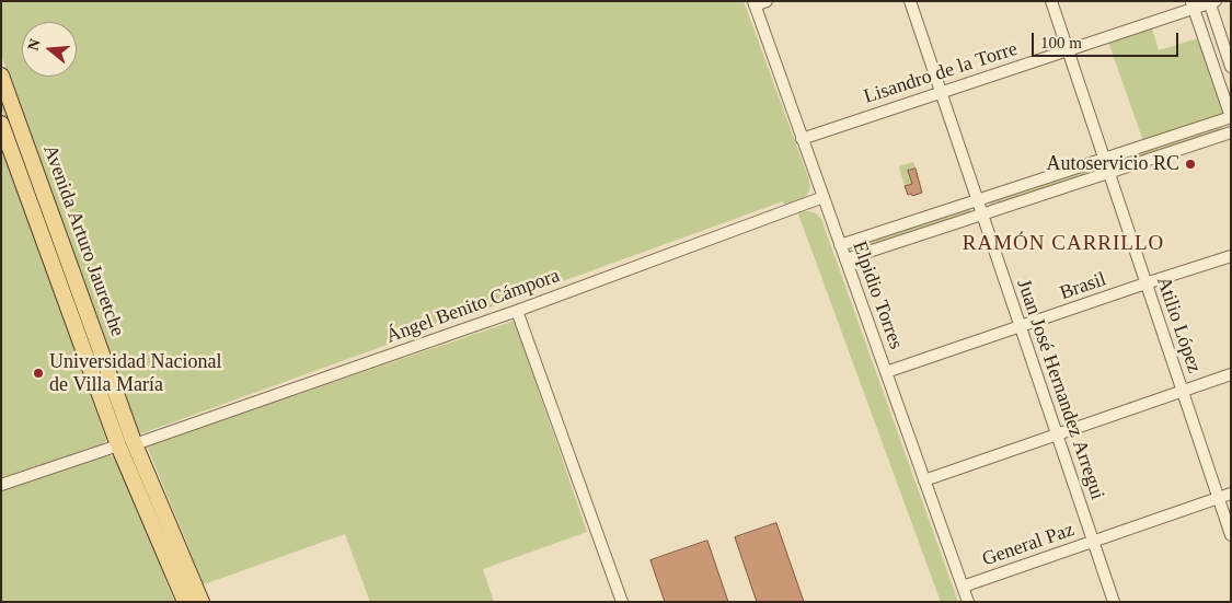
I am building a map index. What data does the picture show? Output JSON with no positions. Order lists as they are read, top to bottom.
{
  "streets": {
    "main road": ["Avenida Arturo Jauretche"],
    "street": [
      "Lisandro de la Torre",
      "Brasil",
      "Elpidio Torres",
      "Ángel Benito Cámpora",
      "Atilio López",
      "Juan José Hernandez Arregui",
      "General Paz"
    ]
  },
  "crossings": [
    ["Lisandro de la Torre", "Elpidio Torres"],
    ["Lisandro de la Torre", "Atilio López"],
    ["Lisandro de la Torre", "Juan José Hernandez Arregui"],
    ["Avenida Arturo Jauretche", "Ángel Benito Cámpora"],
    ["Brasil", "Elpidio Torres"],
    ["Brasil", "Atilio López"],
    ["Brasil", "Juan José Hernandez Arregui"],
    ["Elpidio Torres", "Ángel Benito Cámpora"],
    ["Elpidio Torres", "General Paz"],
    ["Atilio López", "General Paz"],
    ["Juan José Hernandez Arregui", "General Paz"]
  ],
  "districts": ["RAMÓN CARRILLO"],
  "places": ["Autoservicio RC", "Universidad Nacional de Villa María"],
  "scale_bar": "100 m",
  "north": "left"
}
